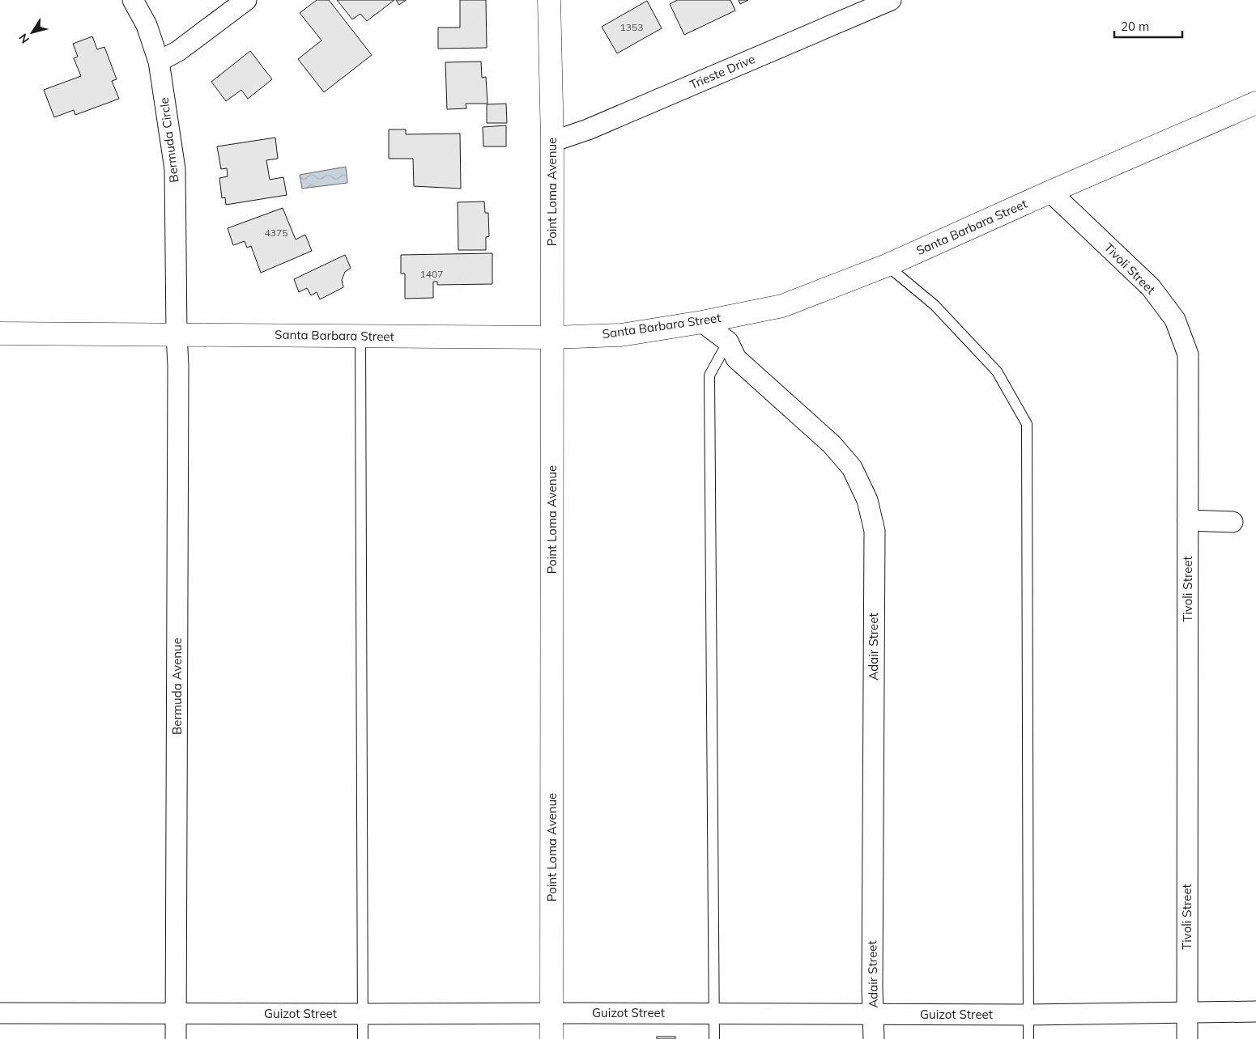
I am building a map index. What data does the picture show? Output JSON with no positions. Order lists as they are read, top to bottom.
{
  "streets": {
    "street": [
      "Trieste Drive",
      "Bermuda Circle",
      "Point Loma Avenue",
      "Santa Barbara Street",
      "Tivoli Street",
      "Adair Street",
      "Bermuda Avenue",
      "Guizot Street"
    ]
  },
  "crossings": [
    ["Trieste Drive", "Point Loma Avenue"],
    ["Bermuda Circle", "Santa Barbara Street"],
    ["Bermuda Circle", "Bermuda Avenue"],
    ["Point Loma Avenue", "Santa Barbara Street"],
    ["Point Loma Avenue", "Guizot Street"],
    ["Santa Barbara Street", "Tivoli Street"],
    ["Santa Barbara Street", "Adair Street"],
    ["Santa Barbara Street", "Bermuda Avenue"],
    ["Tivoli Street", "Guizot Street"],
    ["Adair Street", "Guizot Street"],
    ["Bermuda Avenue", "Guizot Street"]
  ],
  "house_numbers": ["1353", "4375", "1407"],
  "scale_bar": "20 m",
  "north": "bottom left"
}
